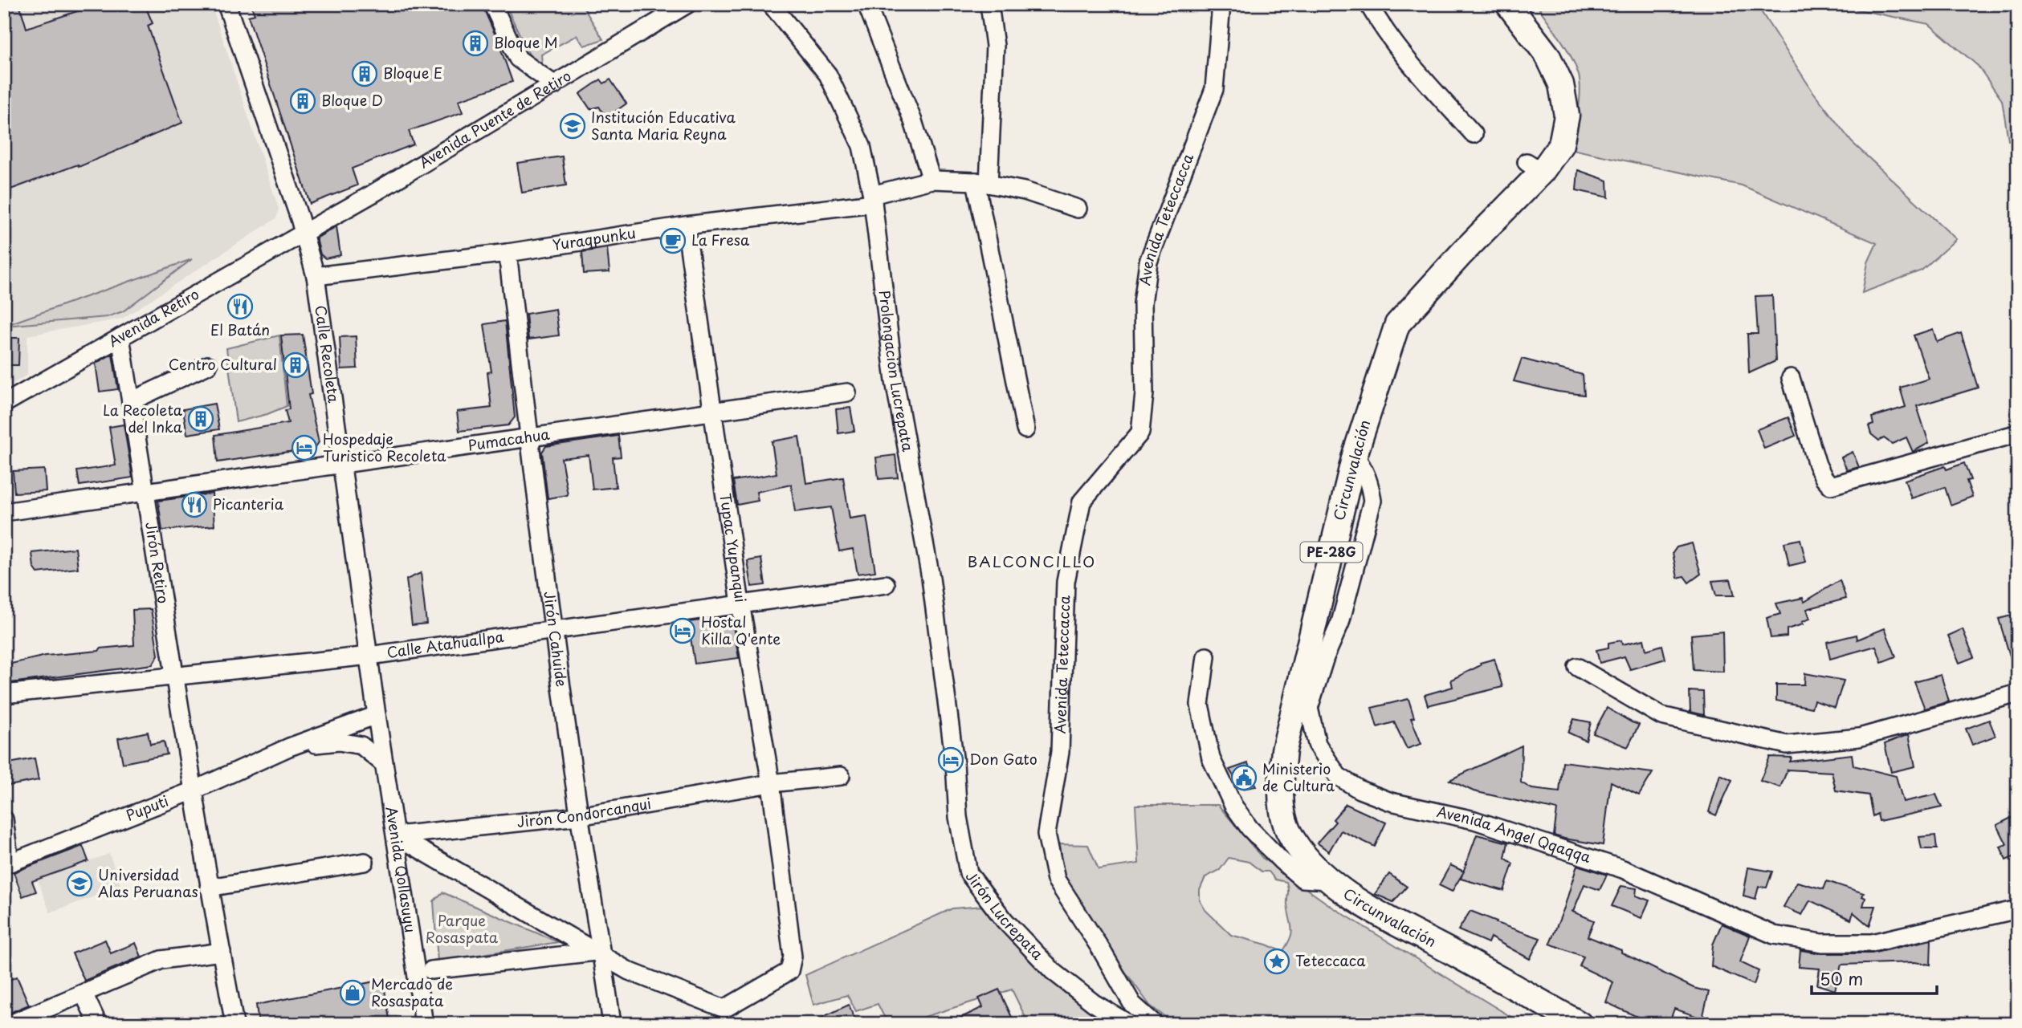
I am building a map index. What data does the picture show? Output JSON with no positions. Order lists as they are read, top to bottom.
{
  "streets": {
    "highway": ["Circunvalación", "PE-28G"],
    "street": [
      "Avenida Puente de Retiro",
      "Avenida Teteccacca",
      "Yuraqpunku",
      "Avenida Retiro",
      "Calle Recoleta",
      "Prolongación Lucrepata",
      "Pumacahua",
      "Tupac Yupanqui",
      "Jirón Retiro",
      "Jirón Cahuide",
      "Calle Atahuallpa",
      "Puputi",
      "Jirón Condorcanqui",
      "Avenida Angel Qqaqqa",
      "Avenida Qollasuyu",
      "Jirón Lucrepata"
    ]
  },
  "crossings": [
    ["Avenida Puente de Retiro", "Avenida Retiro"],
    ["Avenida Puente de Retiro", "Calle Recoleta"],
    ["Yuraqpunku", "Calle Recoleta"],
    ["Yuraqpunku", "Prolongación Lucrepata"],
    ["Yuraqpunku", "Tupac Yupanqui"],
    ["Yuraqpunku", "Jirón Cahuide"],
    ["Avenida Retiro", "Calle Recoleta"],
    ["Avenida Retiro", "Jirón Retiro"],
    ["Calle Recoleta", "Pumacahua"],
    ["Calle Recoleta", "Calle Atahuallpa"],
    ["Calle Recoleta", "Puputi"],
    ["Calle Recoleta", "Avenida Qollasuyu"],
    ["Prolongación Lucrepata", "Jirón Lucrepata"],
    ["Pumacahua", "Tupac Yupanqui"],
    ["Pumacahua", "Jirón Retiro"],
    ["Pumacahua", "Jirón Cahuide"],
    ["Circunvalación", "Avenida Angel Qqaqqa"],
    ["Tupac Yupanqui", "Calle Atahuallpa"],
    ["Tupac Yupanqui", "Jirón Condorcanqui"],
    ["Jirón Retiro", "Calle Atahuallpa"],
    ["Jirón Retiro", "Puputi"],
    ["Jirón Cahuide", "Calle Atahuallpa"],
    ["Jirón Cahuide", "Jirón Condorcanqui"],
    ["Puputi", "Avenida Qollasuyu"],
    ["Jirón Condorcanqui", "Avenida Qollasuyu"]
  ],
  "districts": ["BALCONCILLO"],
  "parks": ["Parque Rosaspata"],
  "places": {
    "building": [
      "Bloque M",
      "Bloque E",
      "Bloque D",
      "Centro Cultural",
      "La Recoleta del Inka"
    ],
    "school or university": ["Institución Educativa Santa Maria Reyna", "Universidad Alas Peruanas"],
    "cafe": ["La Fresa"],
    "restaurant": ["El Batán", "Picanteria"],
    "hotel": ["Hospedaje Turistico Recoleta", "Hostal Killa Q'ente", "Don Gato"],
    "public building": ["Ministerio de Cultura"],
    "place": ["Teteccaca"],
    "shop": ["Mercado de Rosaspata"]
  },
  "scale_bar": "50 m"
}
